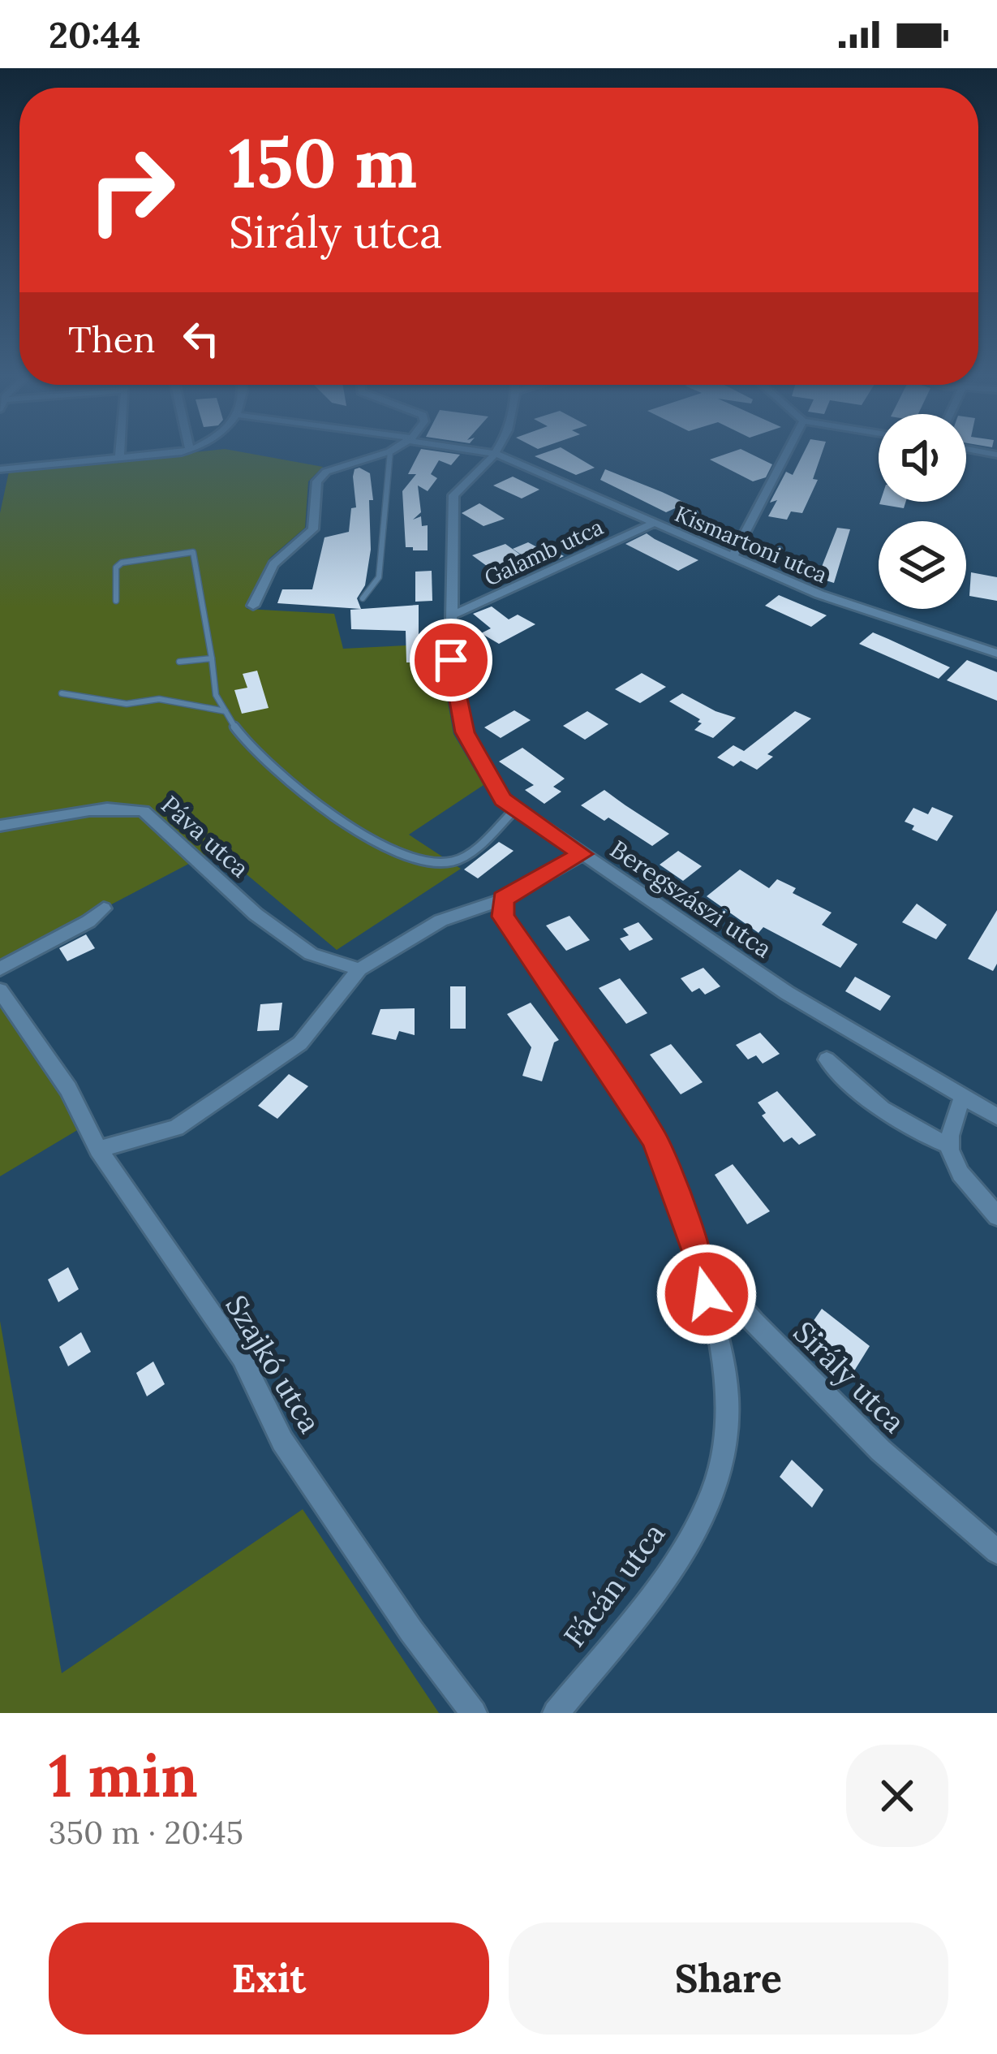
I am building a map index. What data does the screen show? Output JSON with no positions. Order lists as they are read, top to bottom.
{
  "streets": {
    "street": [
      "Kismartoni utca",
      "Galamb utca",
      "Páva utca",
      "Beregszászi utca",
      "Szajkó utca",
      "Sirály utca",
      "Fácán utca"
    ]
  },
  "crossings": [
    ["Kismartoni utca", "Galamb utca"],
    ["Galamb utca", "Beregszászi utca"],
    ["Sirály utca", "Fácán utca"]
  ],
  "page": {
    "status": "20:44",
    "turn": ["150 m", "Sirály utca"],
    "then": "Then",
    "heading": ["1 min", "350 m · 20:45"],
    "buttons": ["Exit", "Share"]
  }
}
